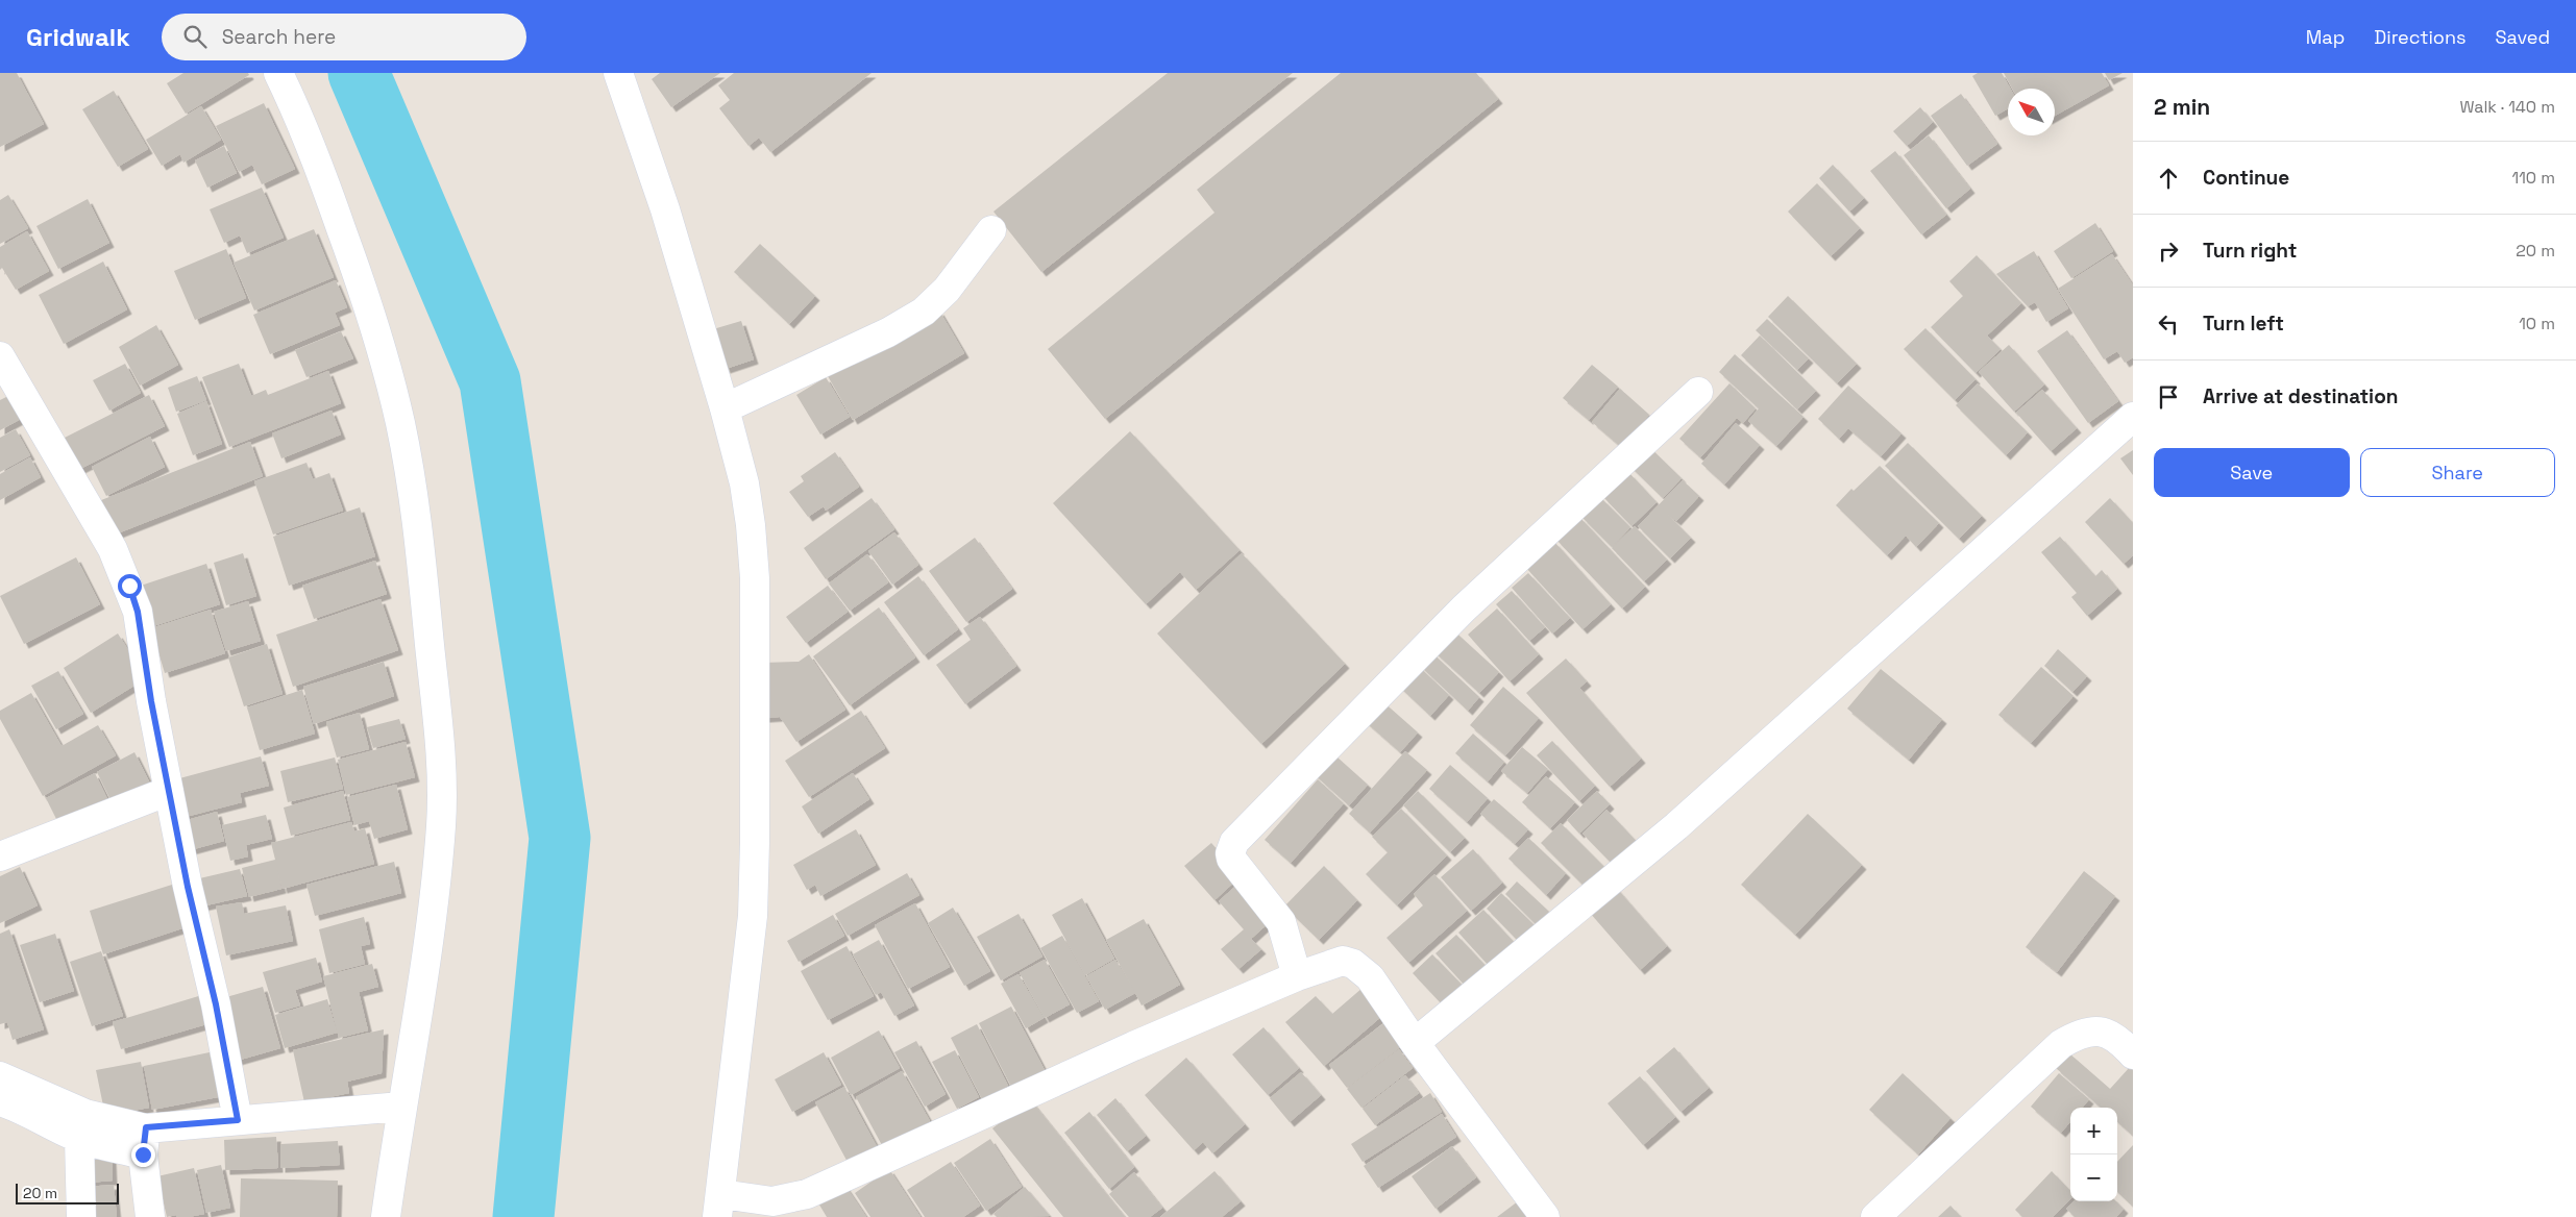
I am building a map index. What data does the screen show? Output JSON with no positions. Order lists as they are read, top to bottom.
{
  "scale_bar": "20 m",
  "north": "top left",
  "page": {
    "header": "Gridwalk",
    "search": "Search here",
    "nav": ["Map", "Directions", "Saved"],
    "heading": ["2 min", "Walk · 140 m"],
    "list": [
      ["Continue", "110 m"],
      ["Turn right", "20 m"],
      ["Turn left", "10 m"],
      "Arrive at destination"
    ],
    "buttons": ["Save", "Share"],
    "map_buttons": ["+", "−"],
    "scale": "20 m"
  }
}
